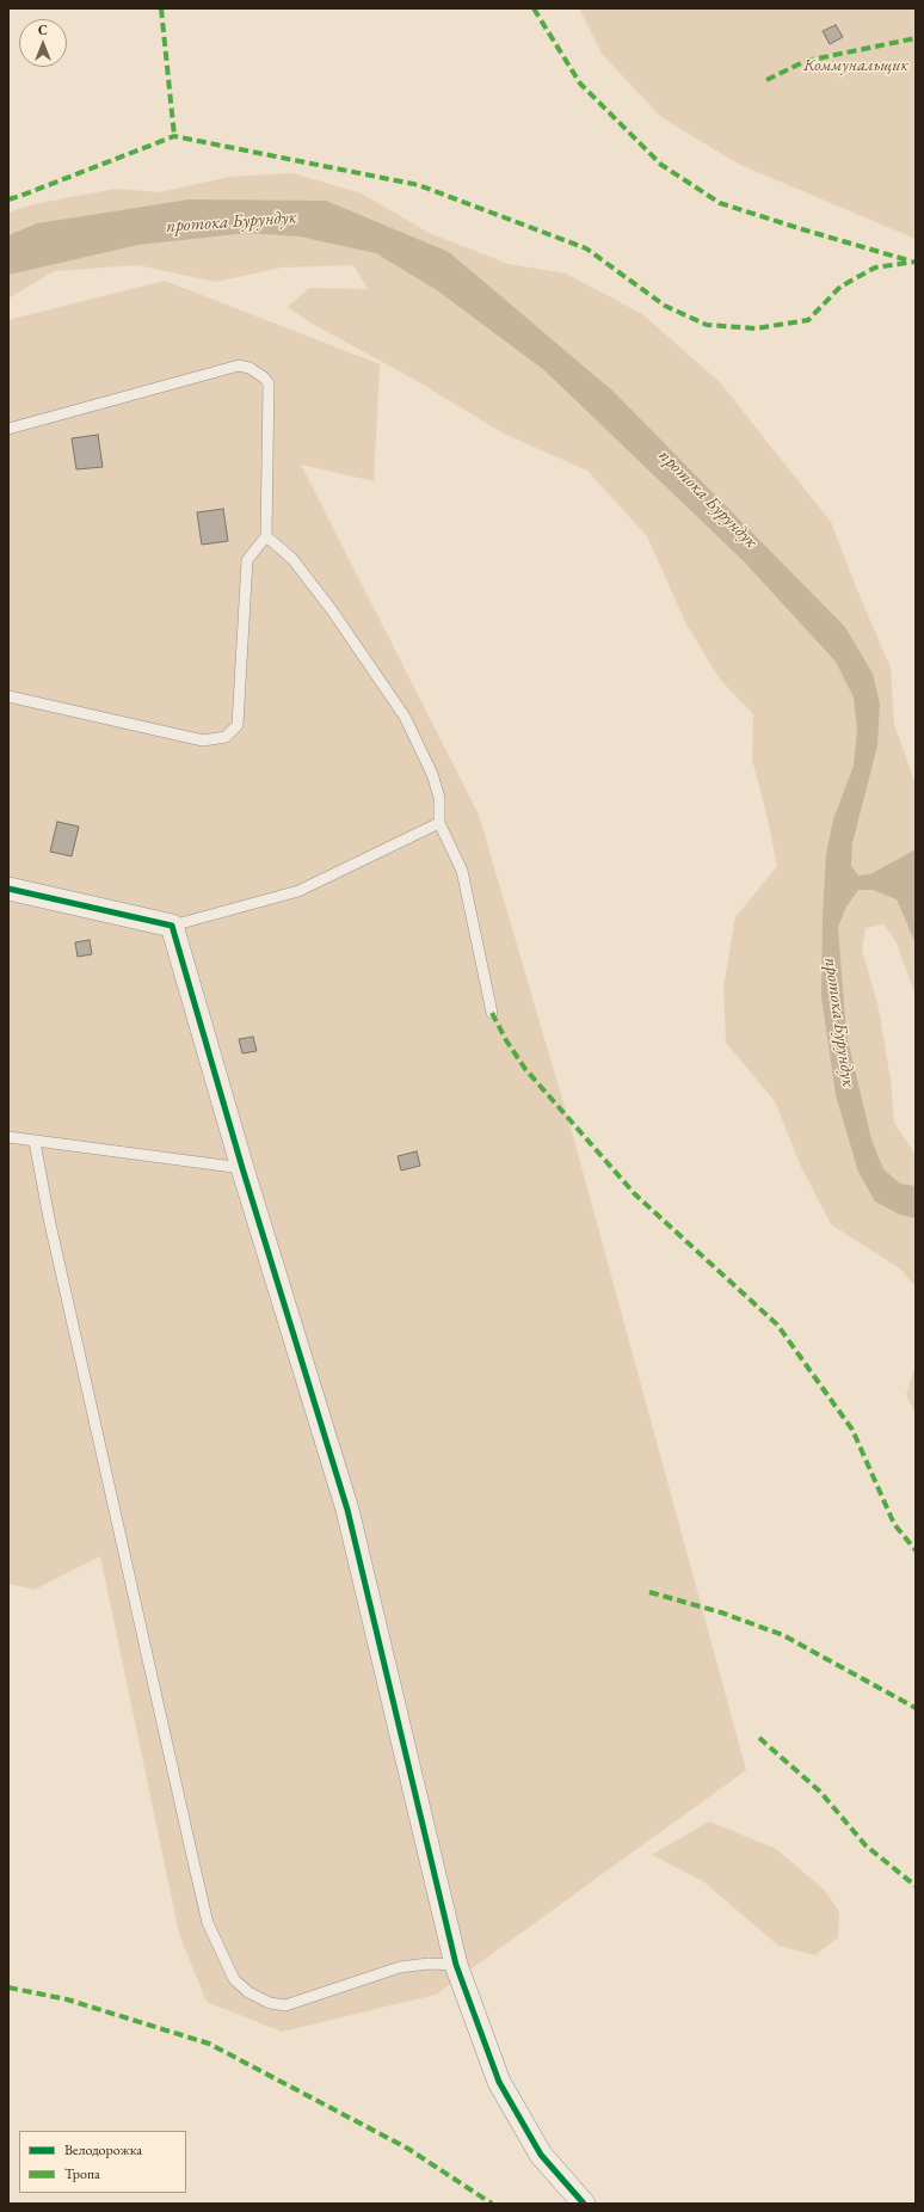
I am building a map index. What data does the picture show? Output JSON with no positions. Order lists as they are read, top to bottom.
{
  "water": ["протока Бурундук"],
  "parks": ["Коммунальщик"],
  "legend": ["Велодорожка", "Тропа"],
  "north": "top"
}
